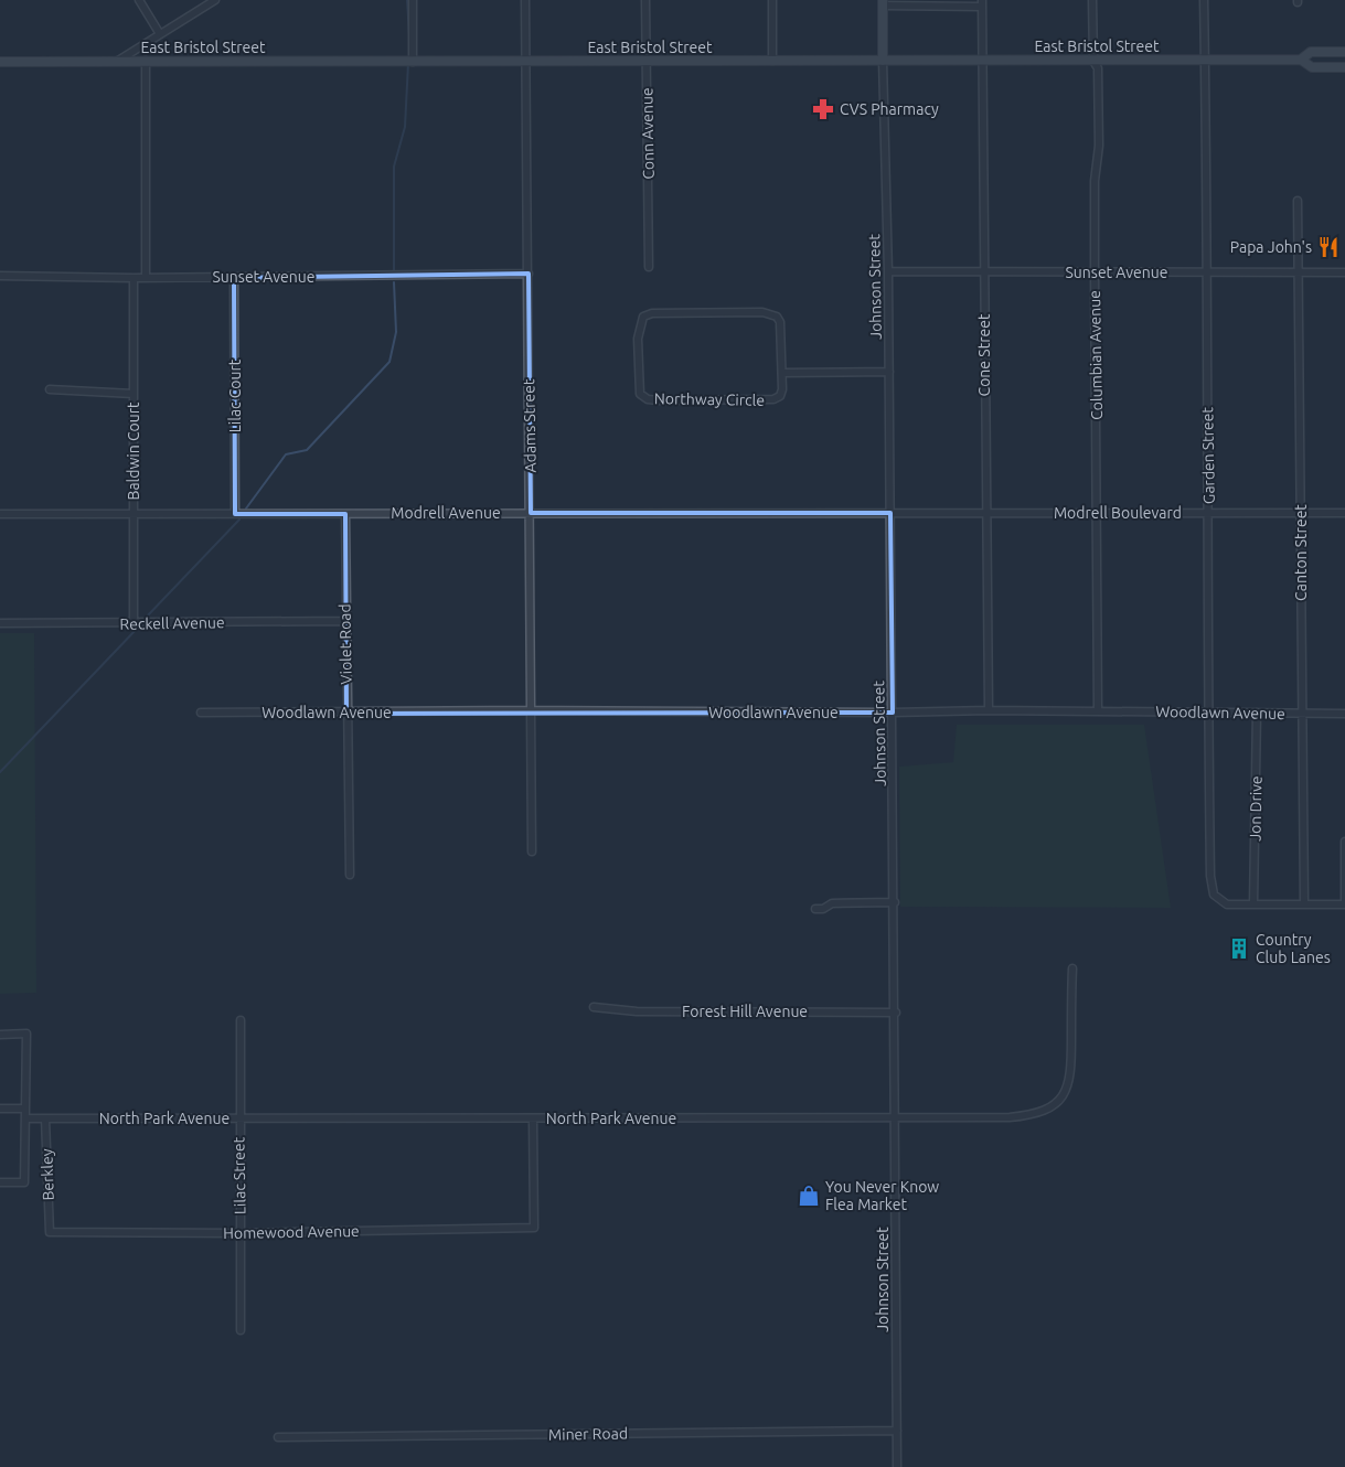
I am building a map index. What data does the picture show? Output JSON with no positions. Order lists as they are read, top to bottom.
{
  "streets": {
    "main road": ["East Bristol Street", "Johnson Street"],
    "street": [
      "Conn Avenue",
      "Sunset Avenue",
      "Cone Street",
      "Columbian Avenue",
      "Lilac Court",
      "Northway Circle",
      "Adams Street",
      "Baldwin Court",
      "Garden Street",
      "Modrell Avenue",
      "Modrell Boulevard",
      "Canton Street",
      "Reckell Avenue",
      "Violet Road",
      "Woodlawn Avenue",
      "Jon Drive",
      "Forest Hill Avenue",
      "North Park Avenue",
      "Berkley",
      "Lilac Street",
      "Homewood Avenue",
      "Miner Road"
    ]
  },
  "crossings": [
    ["East Bristol Street", "Conn Avenue"],
    ["East Bristol Street", "Johnson Street"],
    ["East Bristol Street", "Cone Street"],
    ["East Bristol Street", "Columbian Avenue"],
    ["East Bristol Street", "Adams Street"],
    ["East Bristol Street", "Garden Street"],
    ["Sunset Avenue", "Johnson Street"],
    ["Sunset Avenue", "Cone Street"],
    ["Sunset Avenue", "Columbian Avenue"],
    ["Sunset Avenue", "Lilac Court"],
    ["Sunset Avenue", "Adams Street"],
    ["Sunset Avenue", "Baldwin Court"],
    ["Sunset Avenue", "Garden Street"],
    ["Sunset Avenue", "Canton Street"],
    ["Johnson Street", "Modrell Avenue"],
    ["Johnson Street", "Modrell Boulevard"],
    ["Johnson Street", "Woodlawn Avenue"],
    ["Johnson Street", "Forest Hill Avenue"],
    ["Johnson Street", "North Park Avenue"],
    ["Johnson Street", "Miner Road"],
    ["Cone Street", "Modrell Boulevard"],
    ["Cone Street", "Woodlawn Avenue"],
    ["Columbian Avenue", "Modrell Boulevard"],
    ["Columbian Avenue", "Woodlawn Avenue"],
    ["Lilac Court", "Modrell Avenue"],
    ["Adams Street", "Modrell Avenue"],
    ["Adams Street", "Woodlawn Avenue"],
    ["Baldwin Court", "Modrell Avenue"],
    ["Baldwin Court", "Reckell Avenue"],
    ["Garden Street", "Modrell Boulevard"],
    ["Garden Street", "Woodlawn Avenue"],
    ["Garden Street", "Jon Drive"],
    ["Modrell Avenue", "Modrell Boulevard"],
    ["Modrell Avenue", "Violet Road"],
    ["Modrell Boulevard", "Canton Street"],
    ["Canton Street", "Woodlawn Avenue"],
    ["Reckell Avenue", "Violet Road"],
    ["Violet Road", "Woodlawn Avenue"],
    ["Woodlawn Avenue", "Jon Drive"],
    ["North Park Avenue", "Berkley"],
    ["North Park Avenue", "Lilac Street"],
    ["North Park Avenue", "Homewood Avenue"],
    ["Berkley", "Homewood Avenue"],
    ["Lilac Street", "Homewood Avenue"]
  ],
  "places": {
    "pharmacy": ["CVS Pharmacy"],
    "restaurant": ["Papa John's"],
    "building": ["Country Club Lanes"],
    "shop": ["You Never Know Flea Market"]
  }
}
